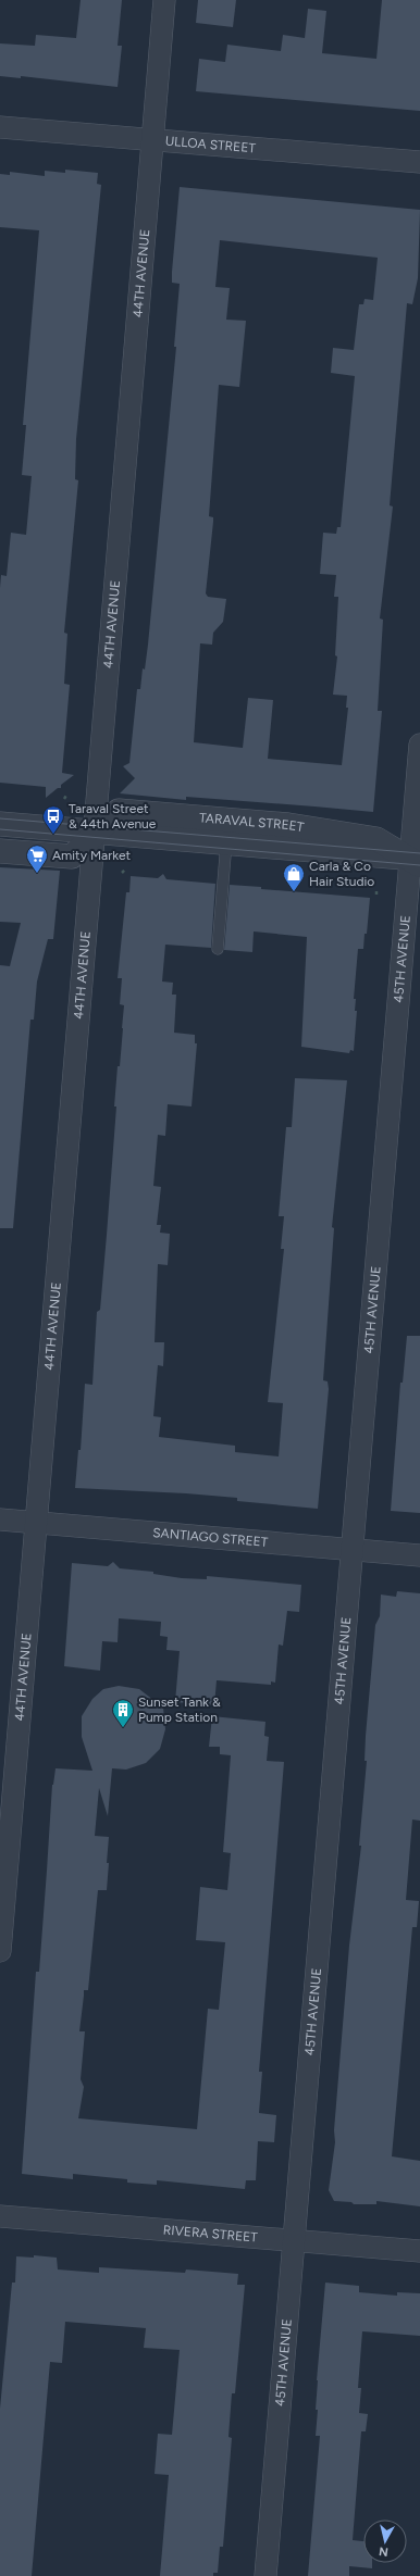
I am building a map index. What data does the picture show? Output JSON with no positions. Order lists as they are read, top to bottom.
{
  "streets": {
    "street": [
      "ULLOA STREET",
      "44TH AVENUE",
      "TARAVAL STREET",
      "45TH AVENUE",
      "SANTIAGO STREET",
      "RIVERA STREET"
    ]
  },
  "crossings": [
    ["ULLOA STREET", "44TH AVENUE"],
    ["44TH AVENUE", "TARAVAL STREET"],
    ["44TH AVENUE", "SANTIAGO STREET"],
    ["TARAVAL STREET", "45TH AVENUE"],
    ["45TH AVENUE", "SANTIAGO STREET"],
    ["45TH AVENUE", "RIVERA STREET"]
  ],
  "places": {
    "bus stop": ["Taraval Street & 44th Avenue"],
    "supermarket": ["Amity Market"],
    "shop": ["Carla & Co Hair Studio"],
    "building": ["Sunset Tank & Pump Station"]
  },
  "north": "bottom"
}
